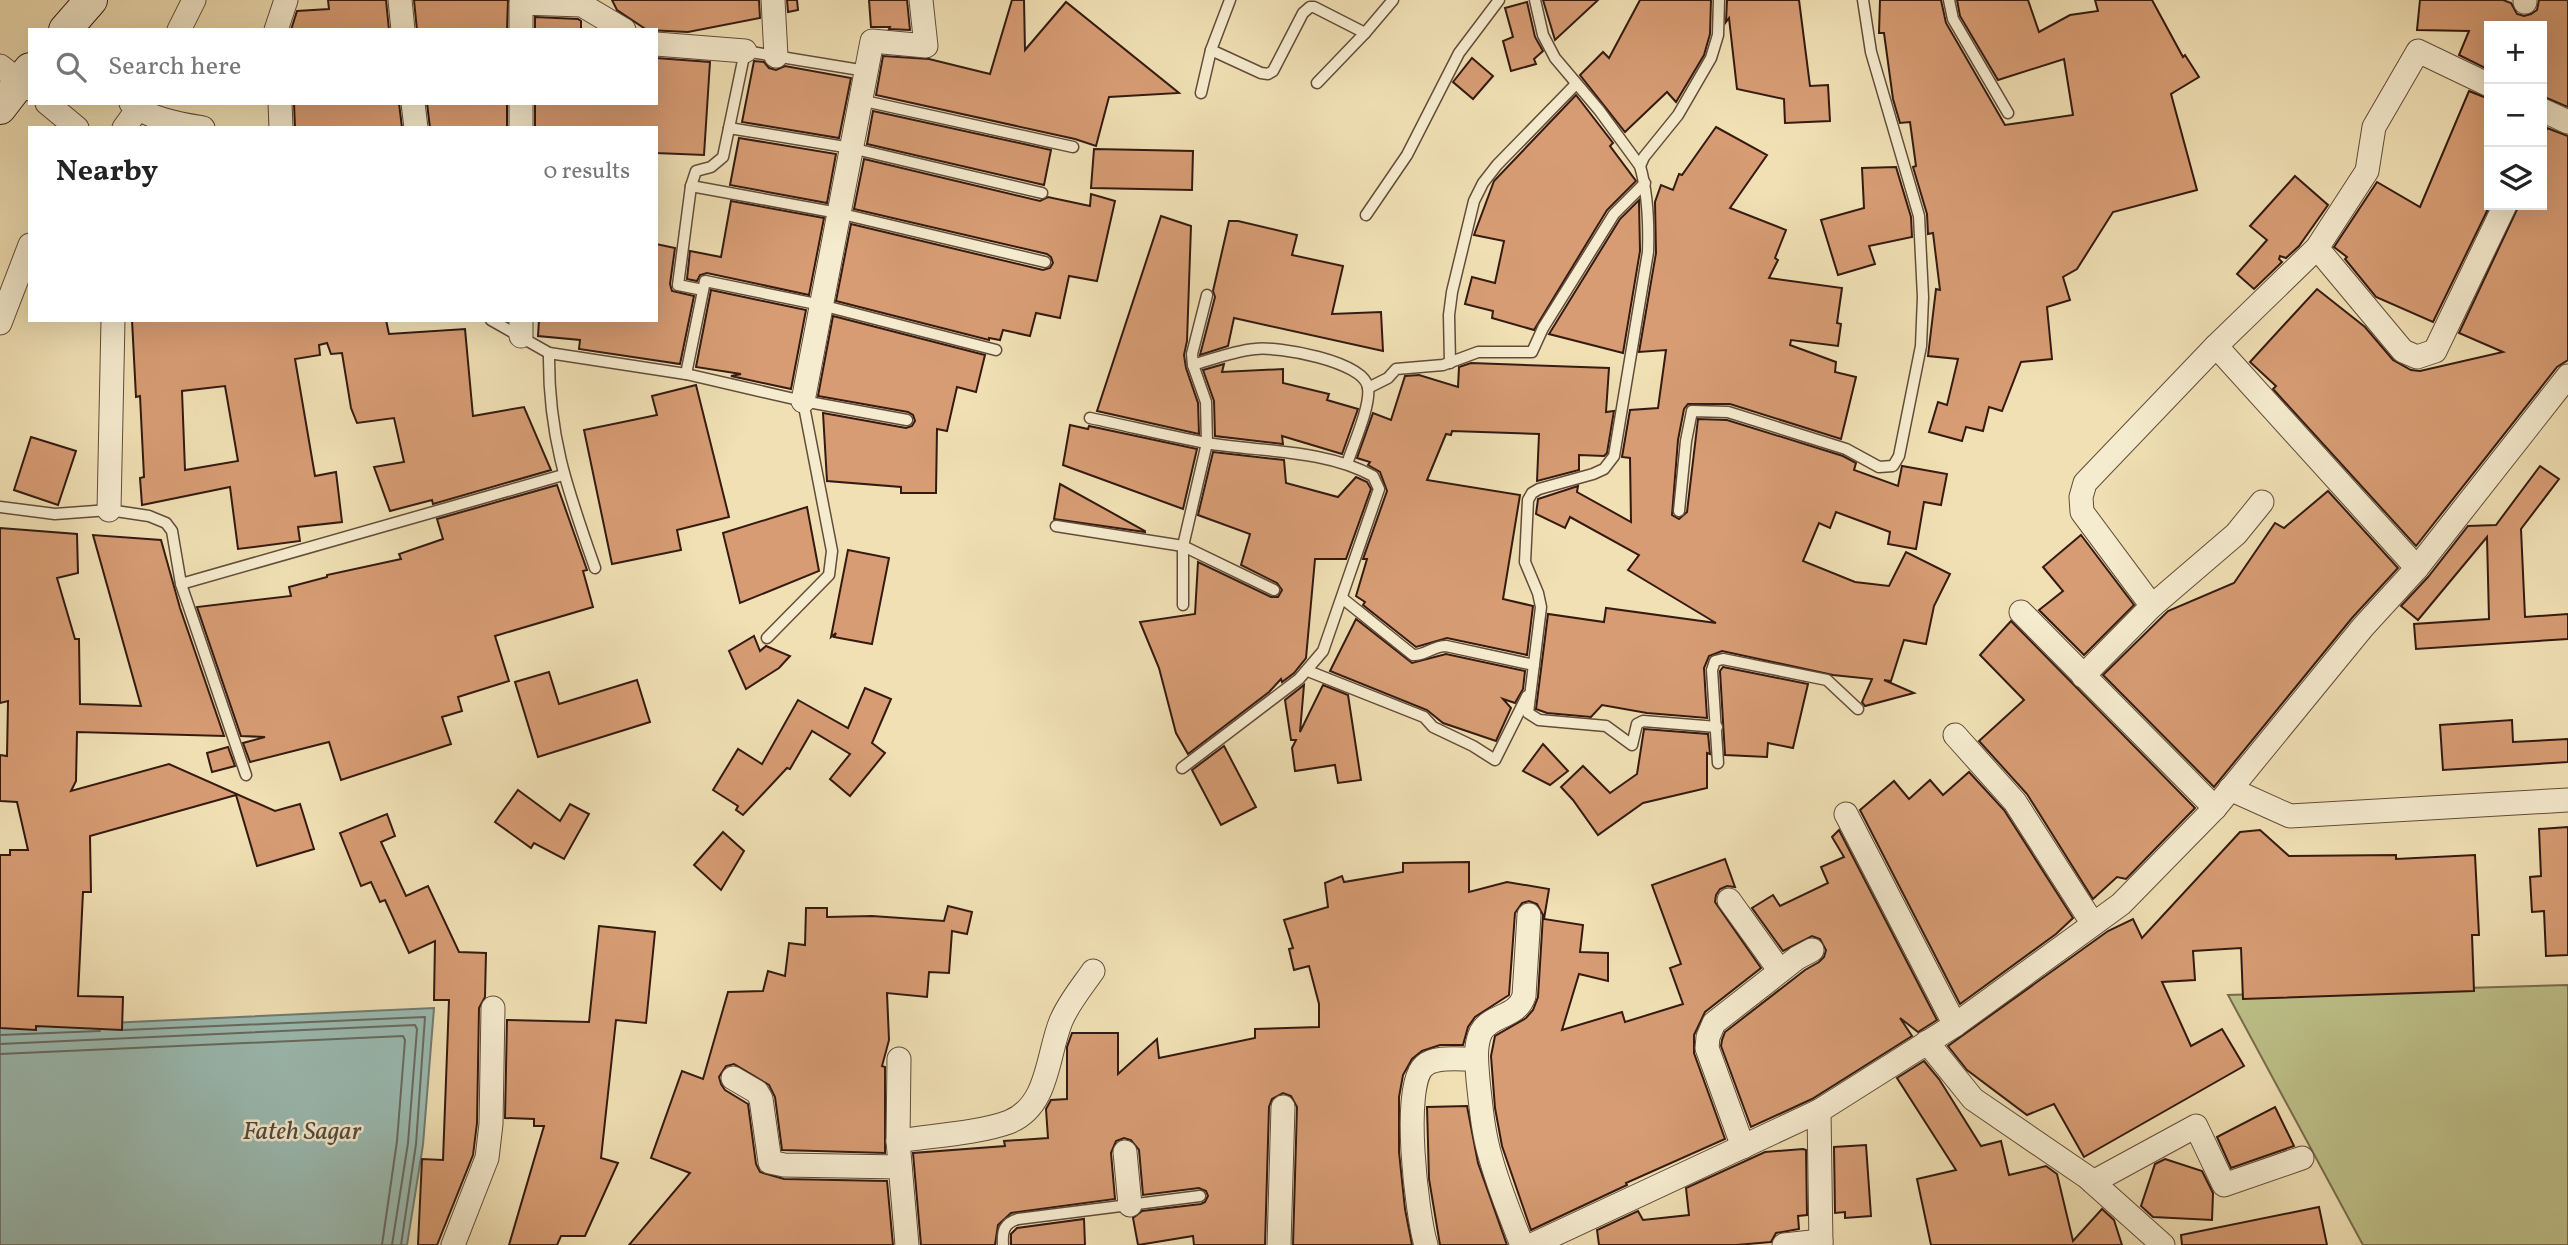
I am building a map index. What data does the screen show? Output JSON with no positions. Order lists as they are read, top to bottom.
{
  "water": ["Fateh Sagar"],
  "page": {
    "map_buttons": ["+", "−"],
    "search": "Search here",
    "heading": ["Nearby", "0 results"]
  }
}
